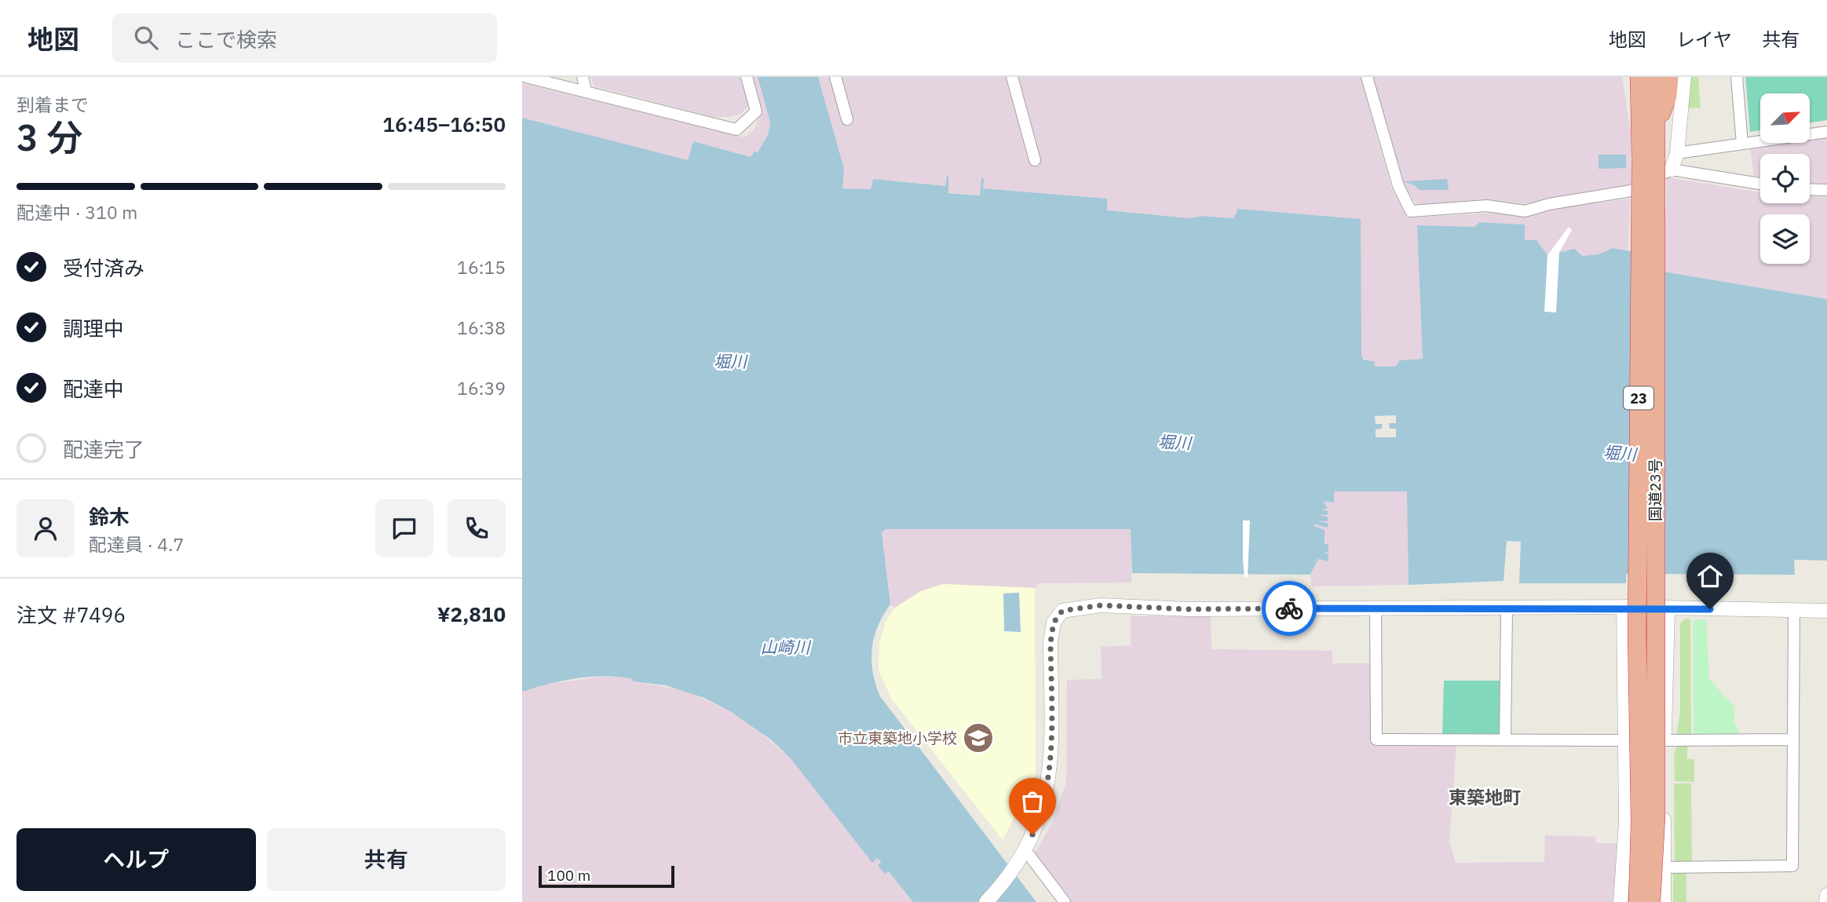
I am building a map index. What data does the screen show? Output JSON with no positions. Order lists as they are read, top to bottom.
{
  "streets": {
    "highway": ["23", "国道23号"]
  },
  "crossings": [
    ["23", "国道23号"]
  ],
  "districts": ["東築地町"],
  "water": ["堀川", "山崎川"],
  "places": {
    "school or university": ["市立東築地小学校"]
  },
  "scale_bar": "100 m",
  "north": "top right",
  "page": {
    "header": "地図",
    "search": "ここで検索",
    "nav": ["地図", "レイヤ", "共有"],
    "heading": ["3 分", "到着まで", "16:45–16:50"],
    "panel": [
      "鈴木",
      "配達員 · 4.7",
      "注文 #7496",
      "¥2,810"
    ],
    "bar": "配達中 · 310 m",
    "list": [
      ["受付済み", "16:15"],
      ["調理中", "16:38"],
      ["配達中", "16:39"],
      "配達完了"
    ],
    "buttons": ["ヘルプ", "共有"],
    "scale": "100 m"
  }
}
